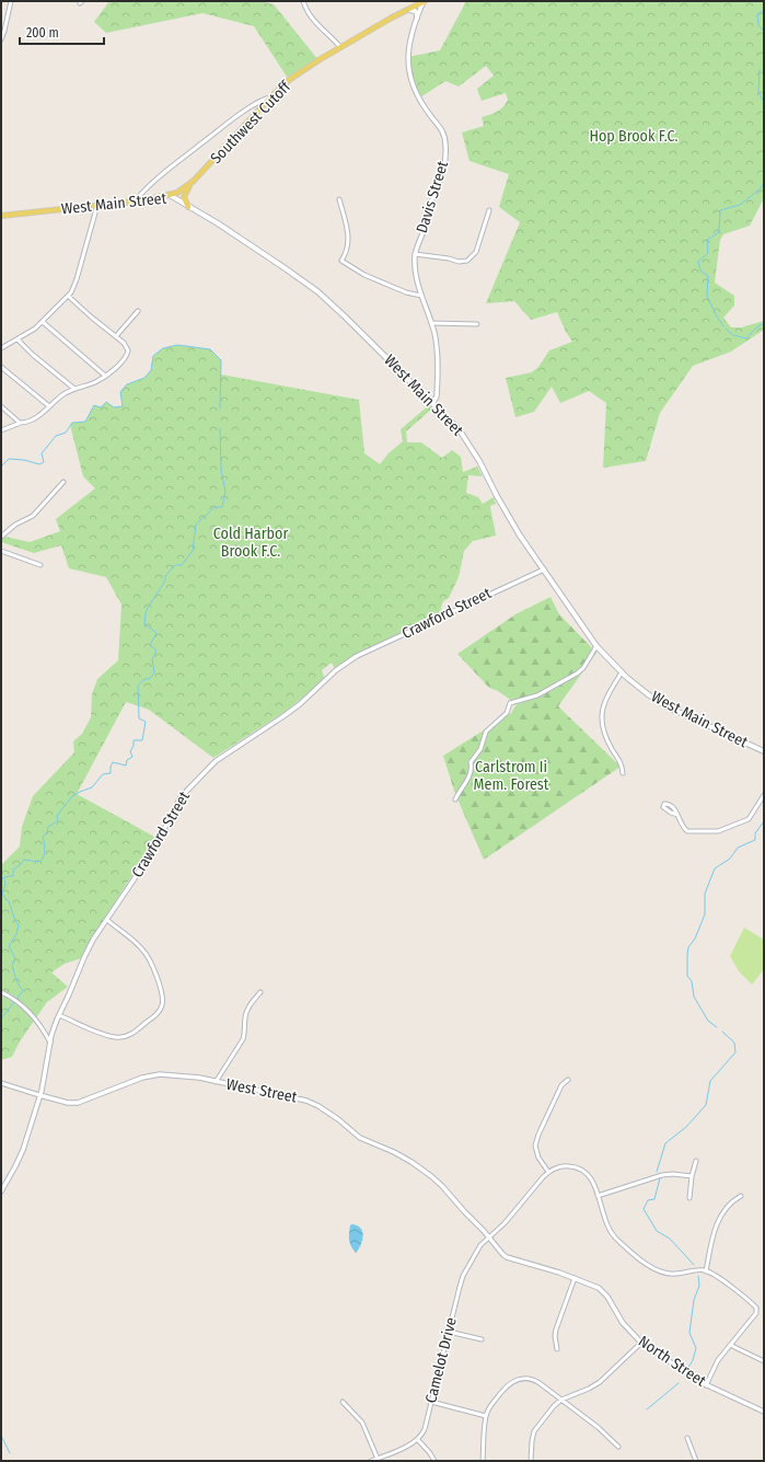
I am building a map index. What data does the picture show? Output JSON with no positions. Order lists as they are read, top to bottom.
{
  "streets": {
    "main road": ["Southwest Cutoff", "West Main Street"],
    "street": [
      "Davis Street",
      "Crawford Street",
      "West Street",
      "Camelot Drive",
      "North Street"
    ]
  },
  "crossings": [
    ["Southwest Cutoff", "Davis Street"],
    ["Southwest Cutoff", "West Main Street"],
    ["Davis Street", "West Main Street"],
    ["West Main Street", "Crawford Street"],
    ["Crawford Street", "West Street"],
    ["West Street", "North Street"],
    ["Camelot Drive", "North Street"]
  ],
  "parks": ["Hop Brook F.C.", "Cold Harbor Brook F.C.", "Carlstrom Ii Mem. Forest"],
  "scale_bar": "200 m"
}
